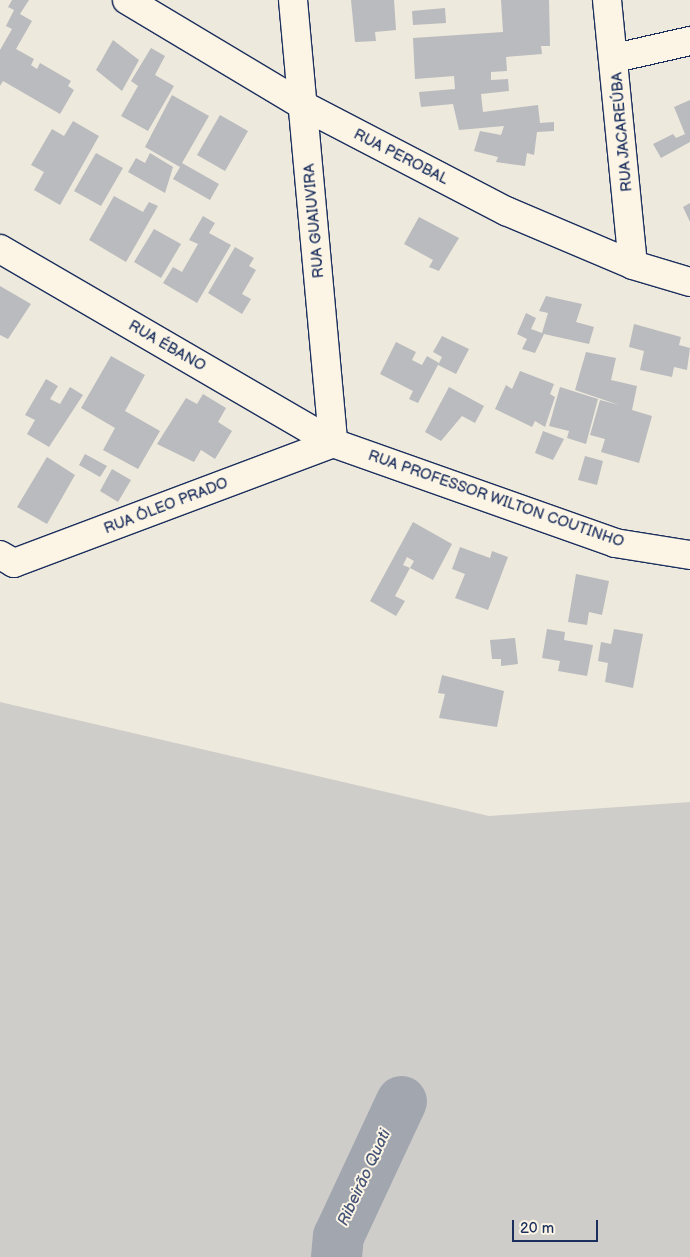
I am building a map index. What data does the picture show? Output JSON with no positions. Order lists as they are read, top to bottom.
{
  "streets": {
    "street": [
      "RUA JACAREÚBA",
      "RUA PEROBAL",
      "RUA GUAIUVIRA",
      "RUA ÉBANO",
      "RUA PROFESSOR WILTON COUTINHO",
      "RUA ÓLEO PRADO"
    ]
  },
  "crossings": [
    ["RUA JACAREÚBA", "RUA PEROBAL"],
    ["RUA PEROBAL", "RUA GUAIUVIRA"],
    ["RUA GUAIUVIRA", "RUA ÉBANO"],
    ["RUA GUAIUVIRA", "RUA PROFESSOR WILTON COUTINHO"],
    ["RUA GUAIUVIRA", "RUA ÓLEO PRADO"],
    ["RUA ÉBANO", "RUA PROFESSOR WILTON COUTINHO"],
    ["RUA ÉBANO", "RUA ÓLEO PRADO"],
    ["RUA PROFESSOR WILTON COUTINHO", "RUA ÓLEO PRADO"]
  ],
  "water": ["Ribeirão Quati"],
  "scale_bar": "20 m"
}
